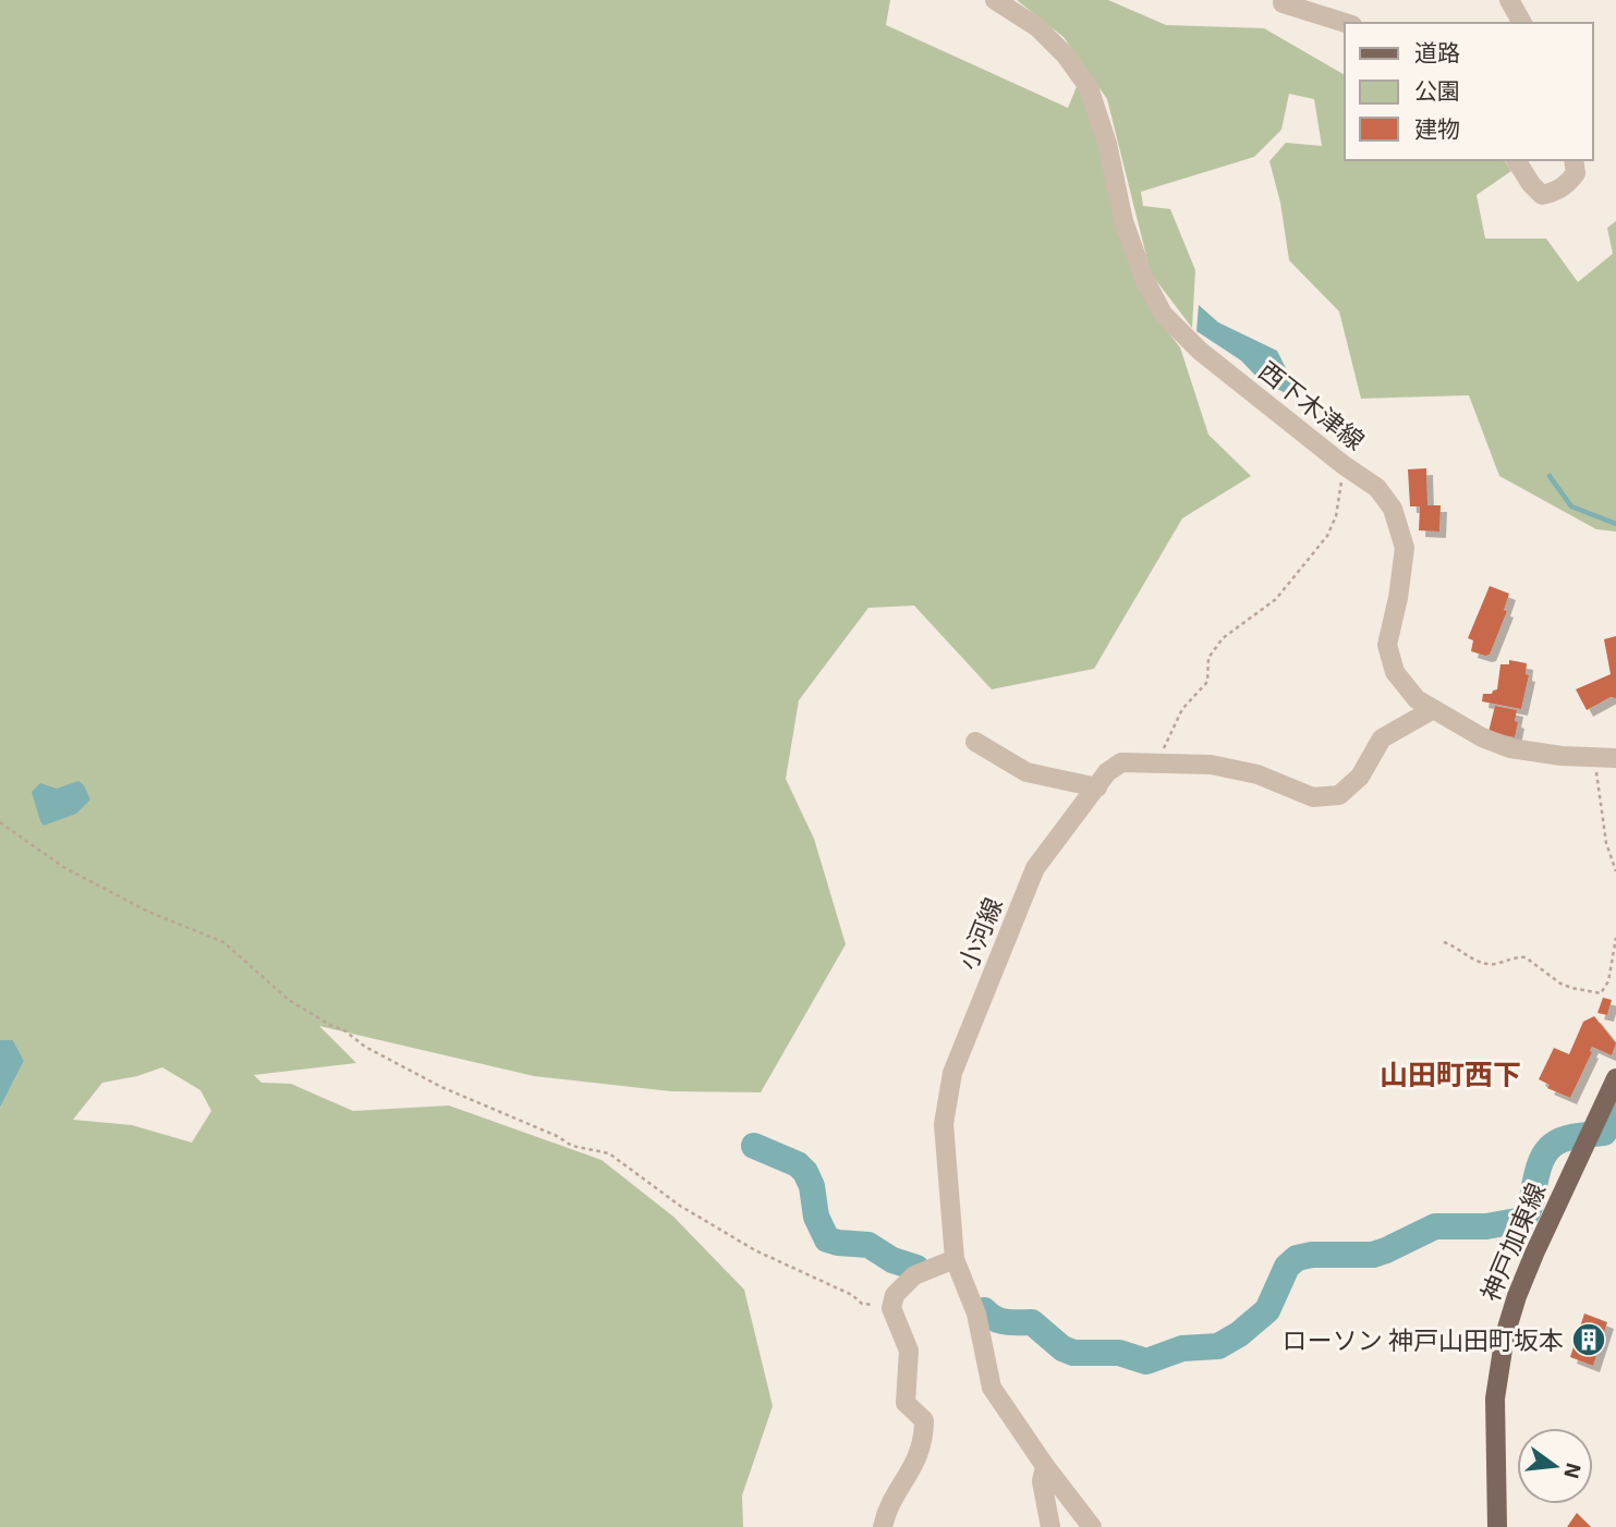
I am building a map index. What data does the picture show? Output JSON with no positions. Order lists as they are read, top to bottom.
{
  "streets": {
    "main road": ["神戸加東線"],
    "street": ["西下木津線", "小河線"]
  },
  "crossings": [
    ["西下木津線", "小河線"]
  ],
  "districts": ["山田町西下"],
  "places": {
    "building": ["ローソン 神戸山田町坂本"]
  },
  "legend": ["道路", "公園", "建物"],
  "north": "right"
}
